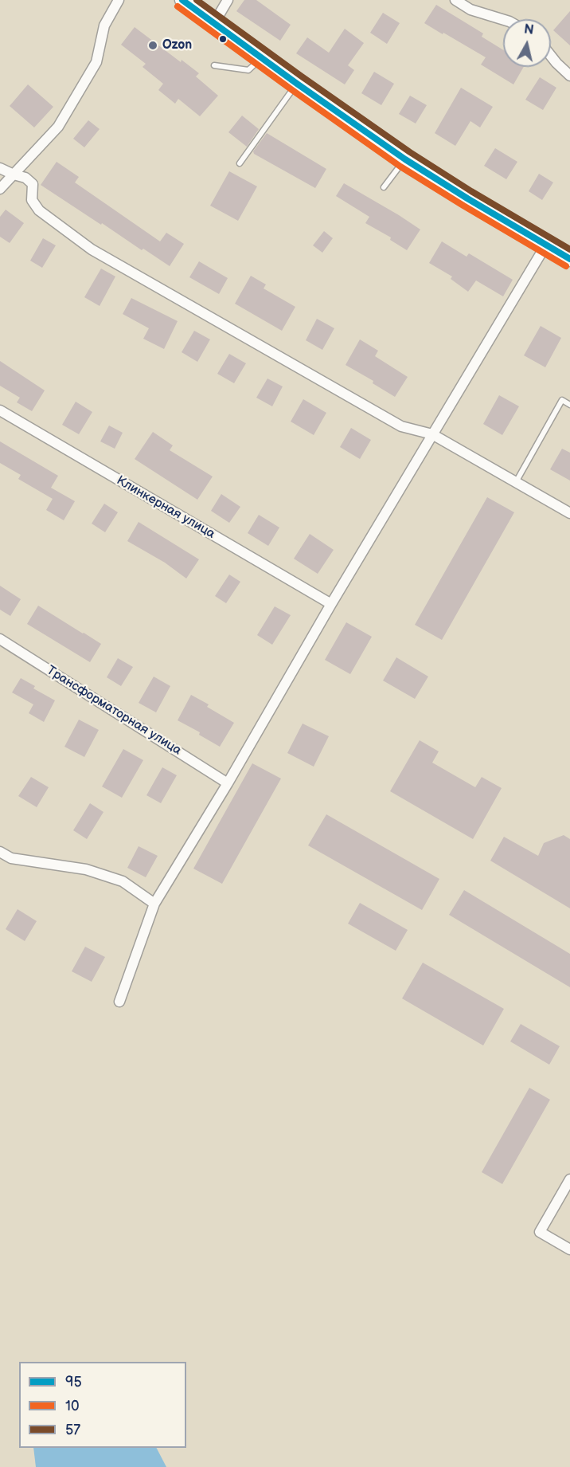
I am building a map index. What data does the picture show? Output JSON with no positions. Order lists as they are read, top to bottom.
{
  "streets": {
    "street": ["Клинкерная улица", "Трансформаторная улица"]
  },
  "places": ["Ozon"],
  "lines": ["transit line 95", "transit line 57", "transit line 10"],
  "legend": ["95", "10", "57"],
  "north": "top"
}
